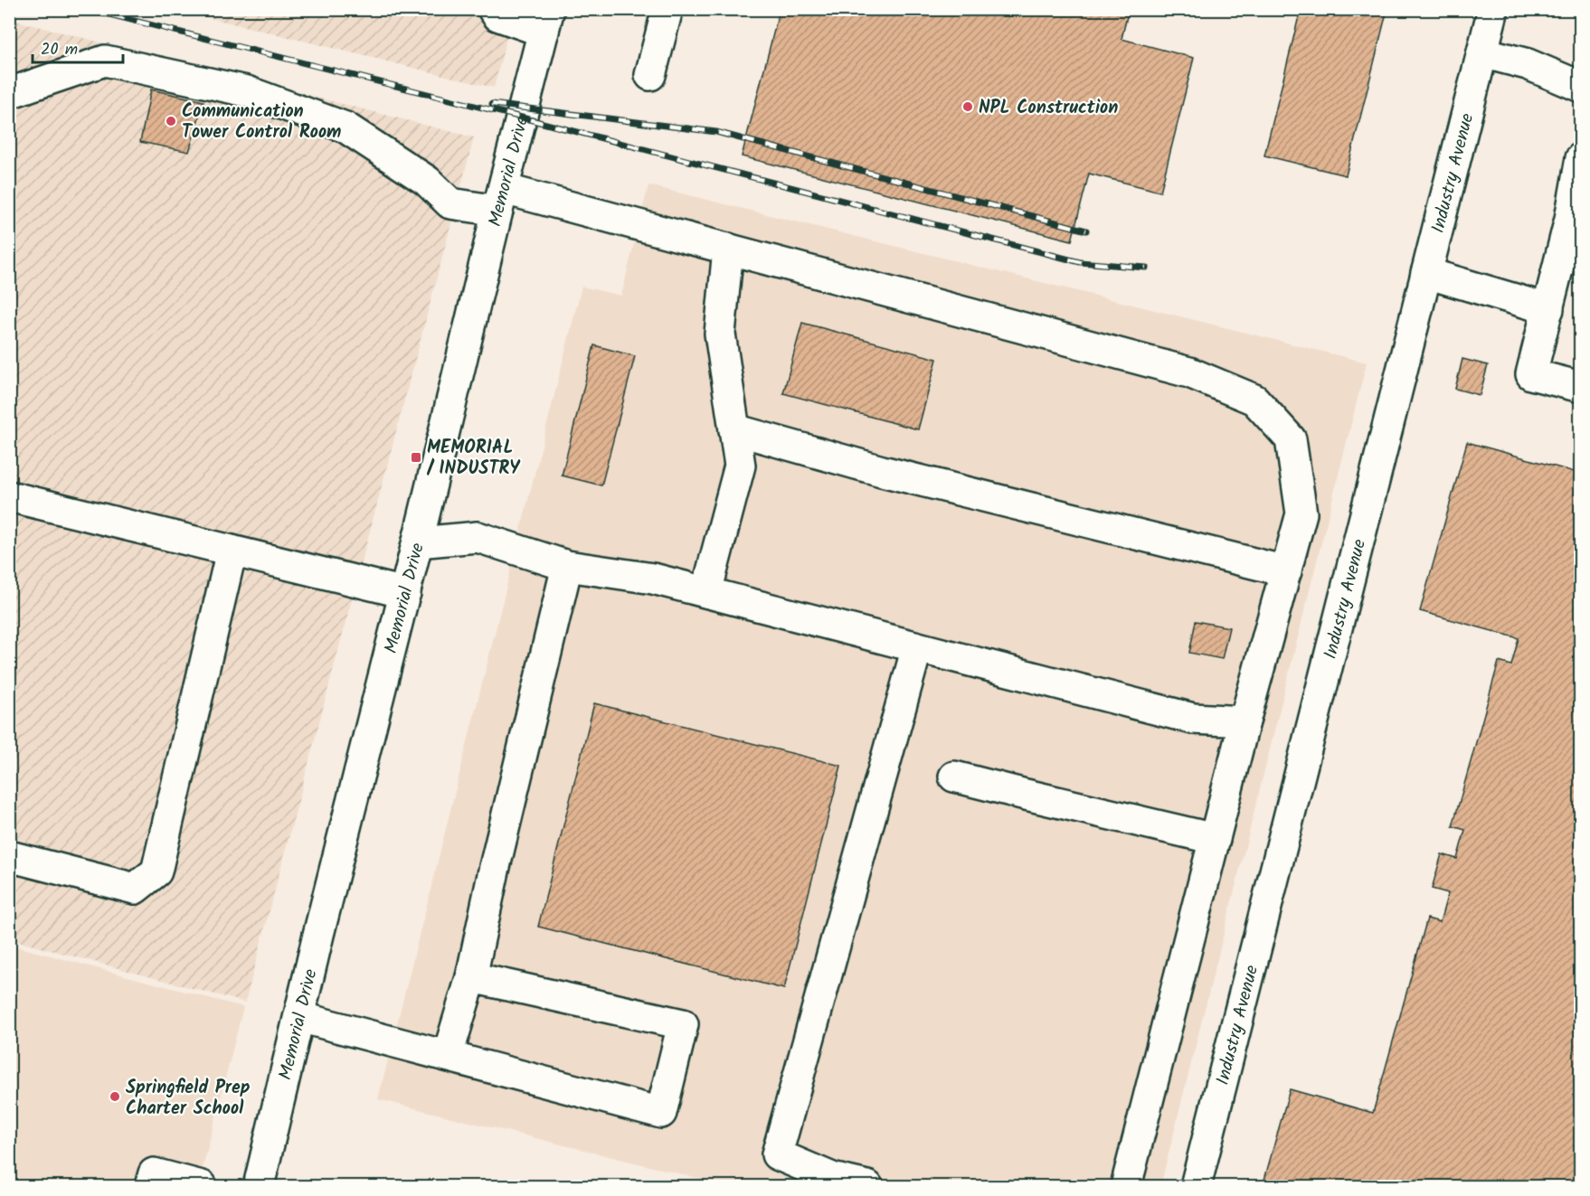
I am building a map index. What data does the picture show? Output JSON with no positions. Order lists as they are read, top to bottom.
{
  "streets": {
    "street": ["Memorial Drive", "Industry Avenue"]
  },
  "places": {
    "other": ["NPL Construction", "Communication Tower Control Room", "Springfield Prep Charter School"],
    "transit": ["MEMORIAL / INDUSTRY"]
  },
  "scale_bar": "20 m"
}
